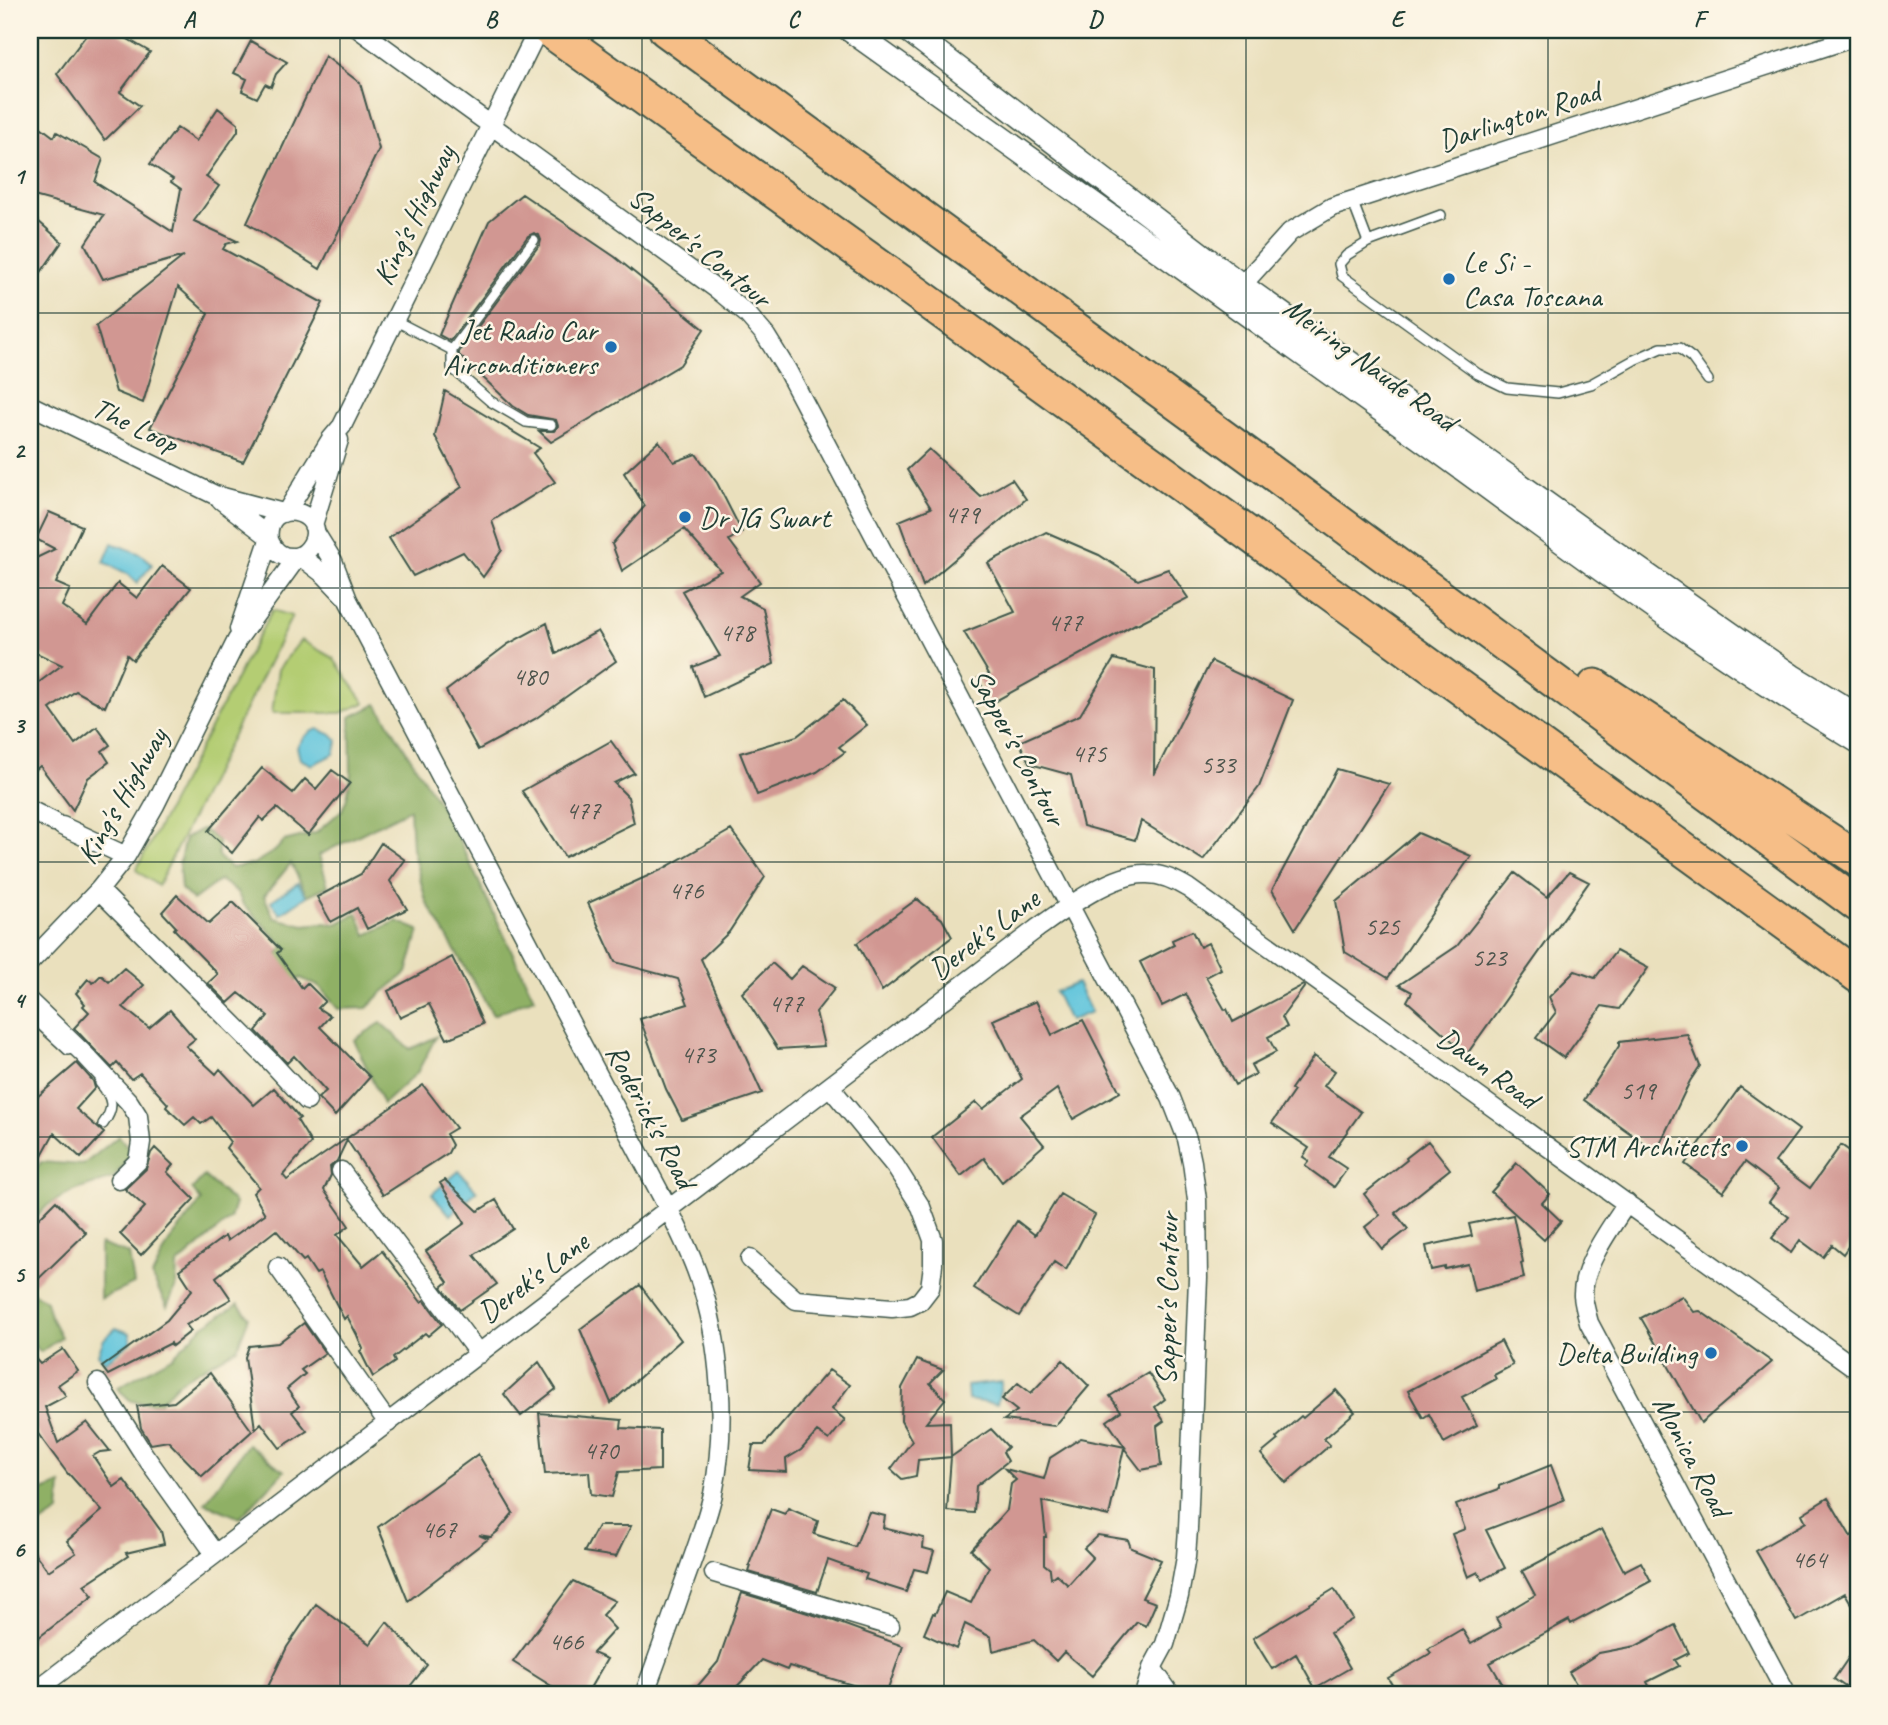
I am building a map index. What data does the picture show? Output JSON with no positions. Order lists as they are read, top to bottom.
{
  "streets": {
    "street": [
      "Darlington Road",
      "King's Highway",
      "Sapper's Contour",
      "Meiring Naude Road",
      "The Loop",
      "Derek's Lane",
      "Dawn Road",
      "Roderick's Road",
      "Monica Road"
    ]
  },
  "crossings": [
    ["Darlington Road", "Meiring Naude Road"],
    ["King's Highway", "Sapper's Contour"],
    ["King's Highway", "The Loop"],
    ["King's Highway", "Roderick's Road"],
    ["Sapper's Contour", "Derek's Lane"],
    ["Sapper's Contour", "Dawn Road"],
    ["The Loop", "Roderick's Road"],
    ["Derek's Lane", "Dawn Road"],
    ["Derek's Lane", "Roderick's Road"],
    ["Dawn Road", "Monica Road"]
  ],
  "places": [
    "Le Si - Casa Toscana",
    "Jet Radio Car Airconditioners",
    "Dr JG Swart",
    "STM Architects",
    "Delta Building"
  ],
  "house_numbers": [
    "479",
    "477",
    "478",
    "480",
    "475",
    "533",
    "477",
    "476",
    "525",
    "523",
    "477",
    "473",
    "519",
    "470",
    "467",
    "464",
    "466"
  ],
  "grid": {
    "columns": [
      "A",
      "B",
      "C",
      "D",
      "E",
      "F"
    ],
    "rows": [
      "1",
      "2",
      "3",
      "4",
      "5",
      "6"
    ]
  }
}
